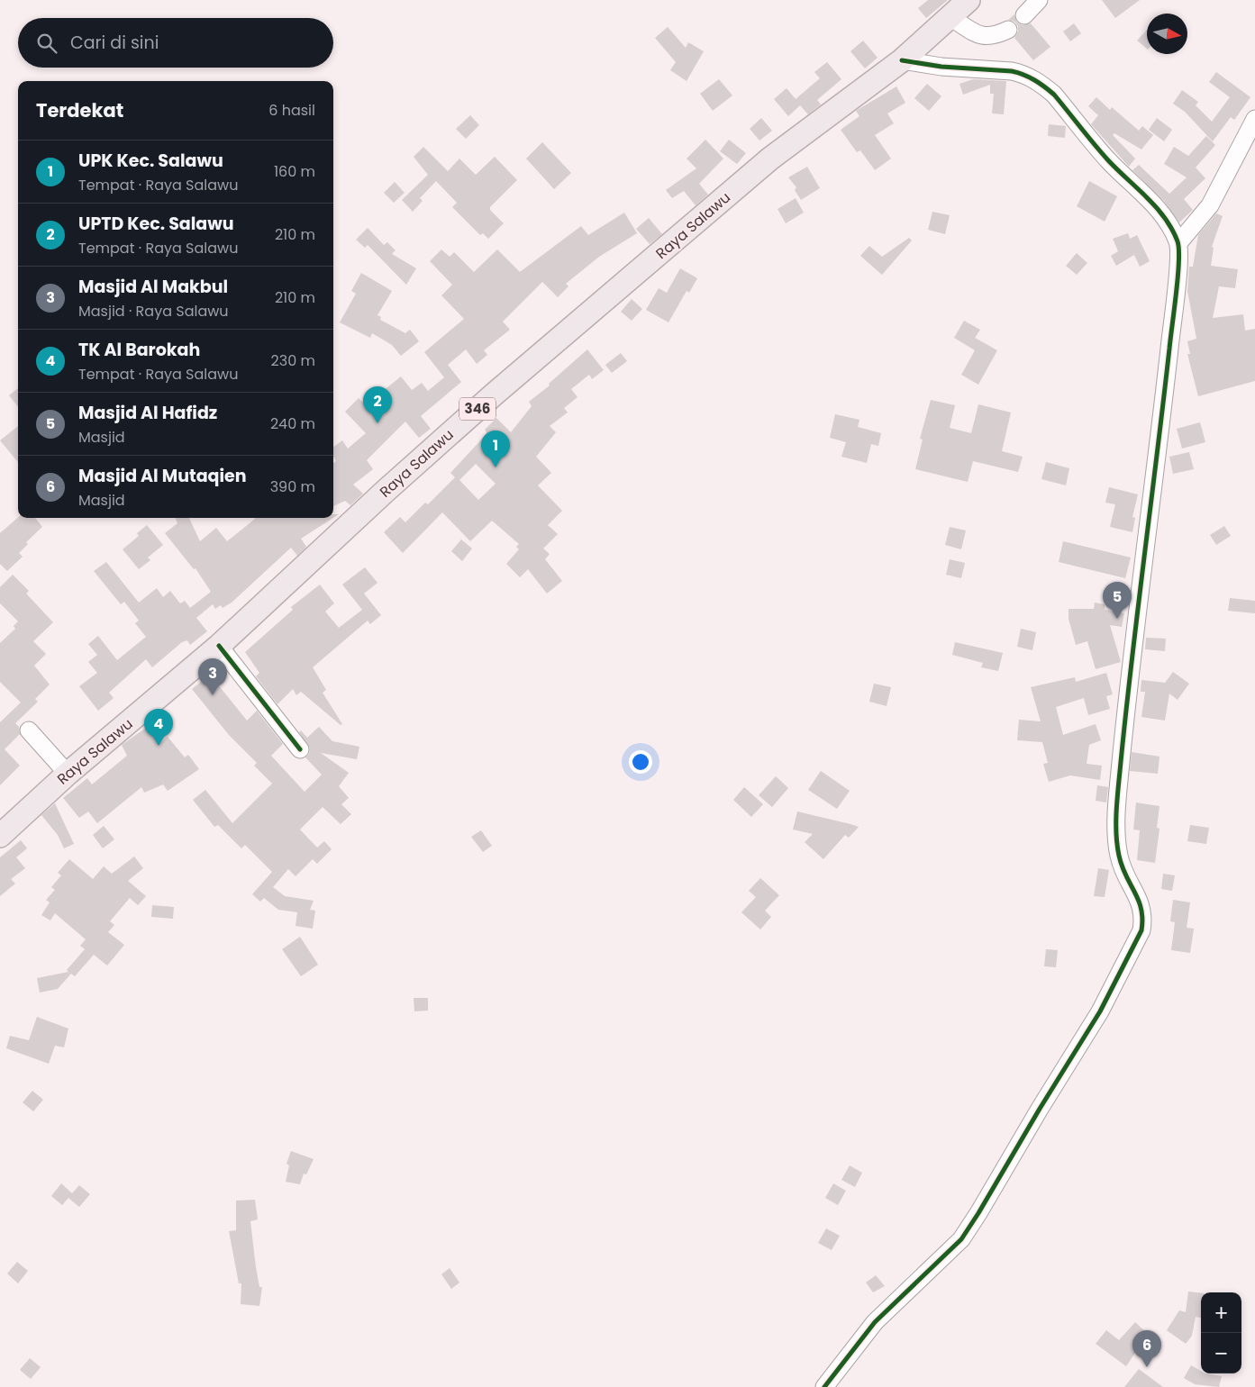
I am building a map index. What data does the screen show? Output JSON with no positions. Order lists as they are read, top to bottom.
{
  "streets": {
    "main road": ["Raya Salawu", "346"]
  },
  "north": "right",
  "page": {
    "search": "Cari di sini",
    "heading": ["Terdekat", "6 hasil"],
    "list": [
      {
        "mark": "1",
        "name": "UPK Kec. Salawu",
        "note": "Tempat · Raya Salawu",
        "value": "160 m"
      },
      {
        "mark": "2",
        "name": "UPTD Kec. Salawu",
        "note": "Tempat · Raya Salawu",
        "value": "210 m"
      },
      {
        "mark": "3",
        "name": "Masjid Al Makbul",
        "note": "Masjid · Raya Salawu",
        "value": "210 m"
      },
      {
        "mark": "4",
        "name": "TK Al Barokah",
        "note": "Tempat · Raya Salawu",
        "value": "230 m"
      },
      {
        "mark": "5",
        "name": "Masjid Al Hafidz",
        "note": "Masjid",
        "value": "240 m"
      },
      {
        "mark": "6",
        "name": "Masjid Al Mutaqien",
        "note": "Masjid",
        "value": "390 m"
      }
    ],
    "pins": [
      "2",
      "1",
      "5",
      "3",
      "4",
      "6"
    ],
    "map_buttons": ["+", "−"]
  }
}
